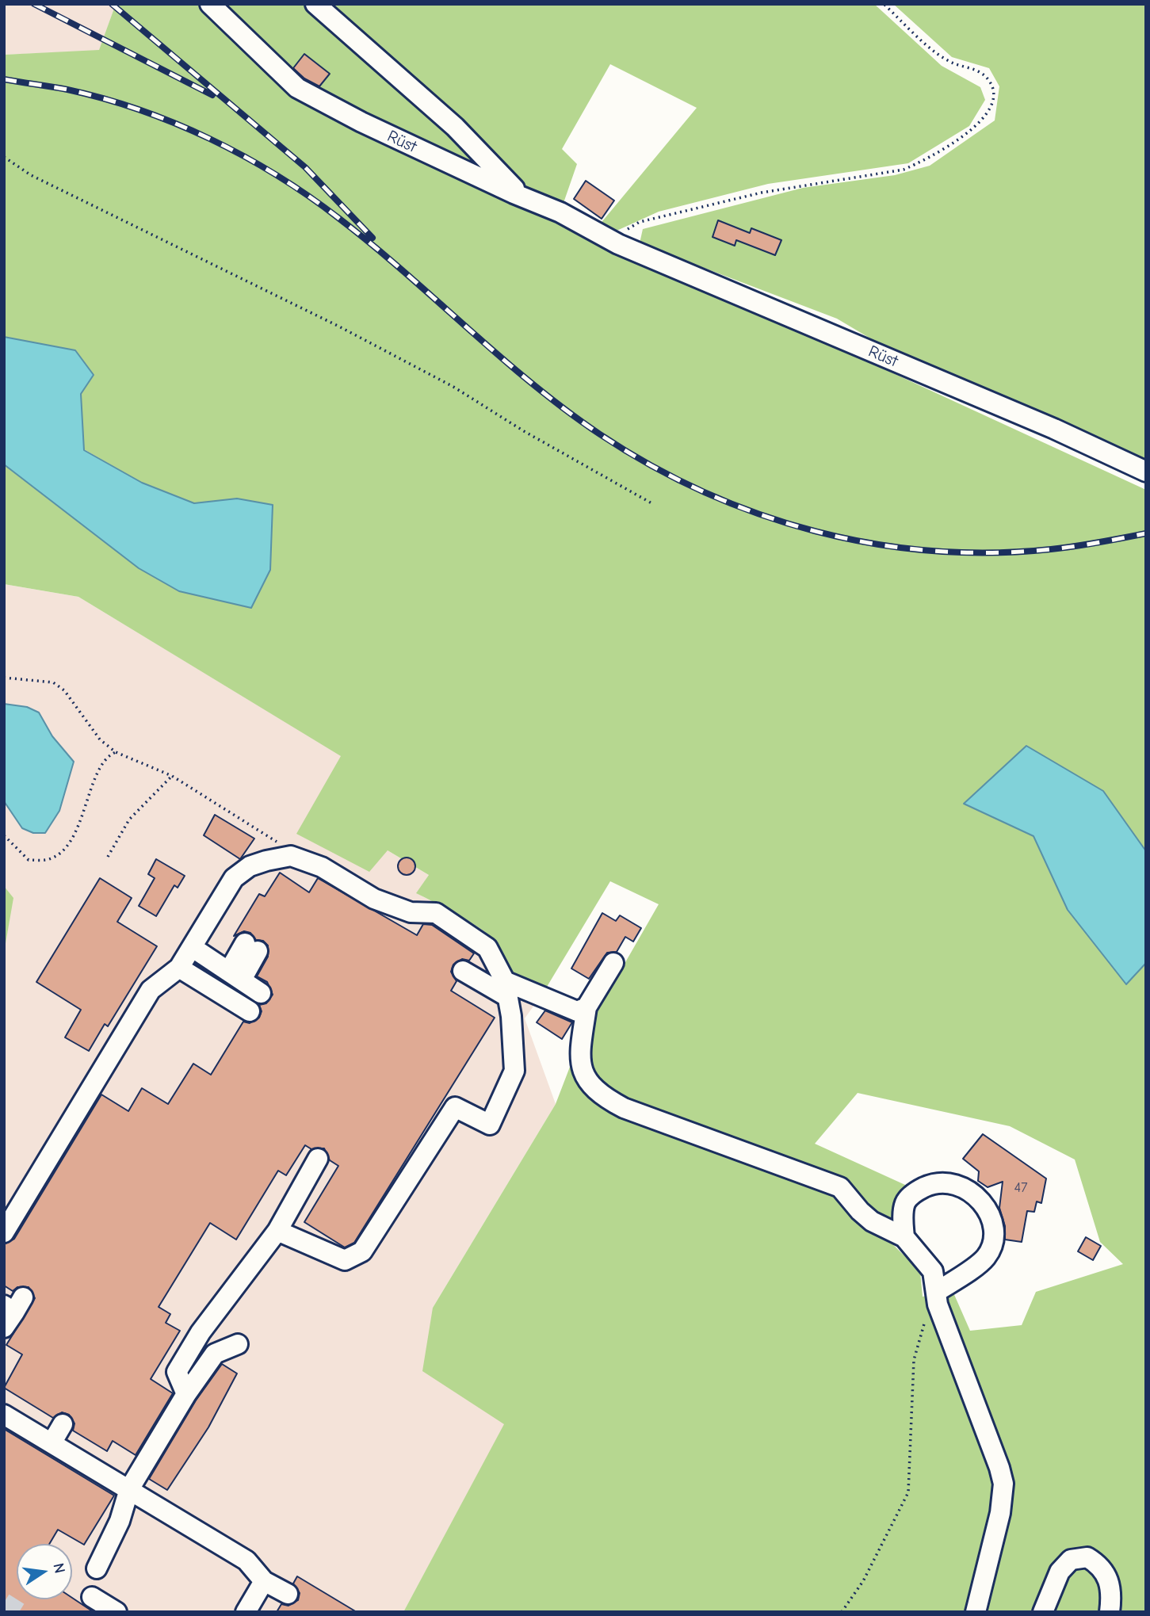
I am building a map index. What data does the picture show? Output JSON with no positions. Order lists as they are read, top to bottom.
{
  "streets": {
    "street": ["Rüst"]
  },
  "house_numbers": ["47"],
  "north": "right"
}
